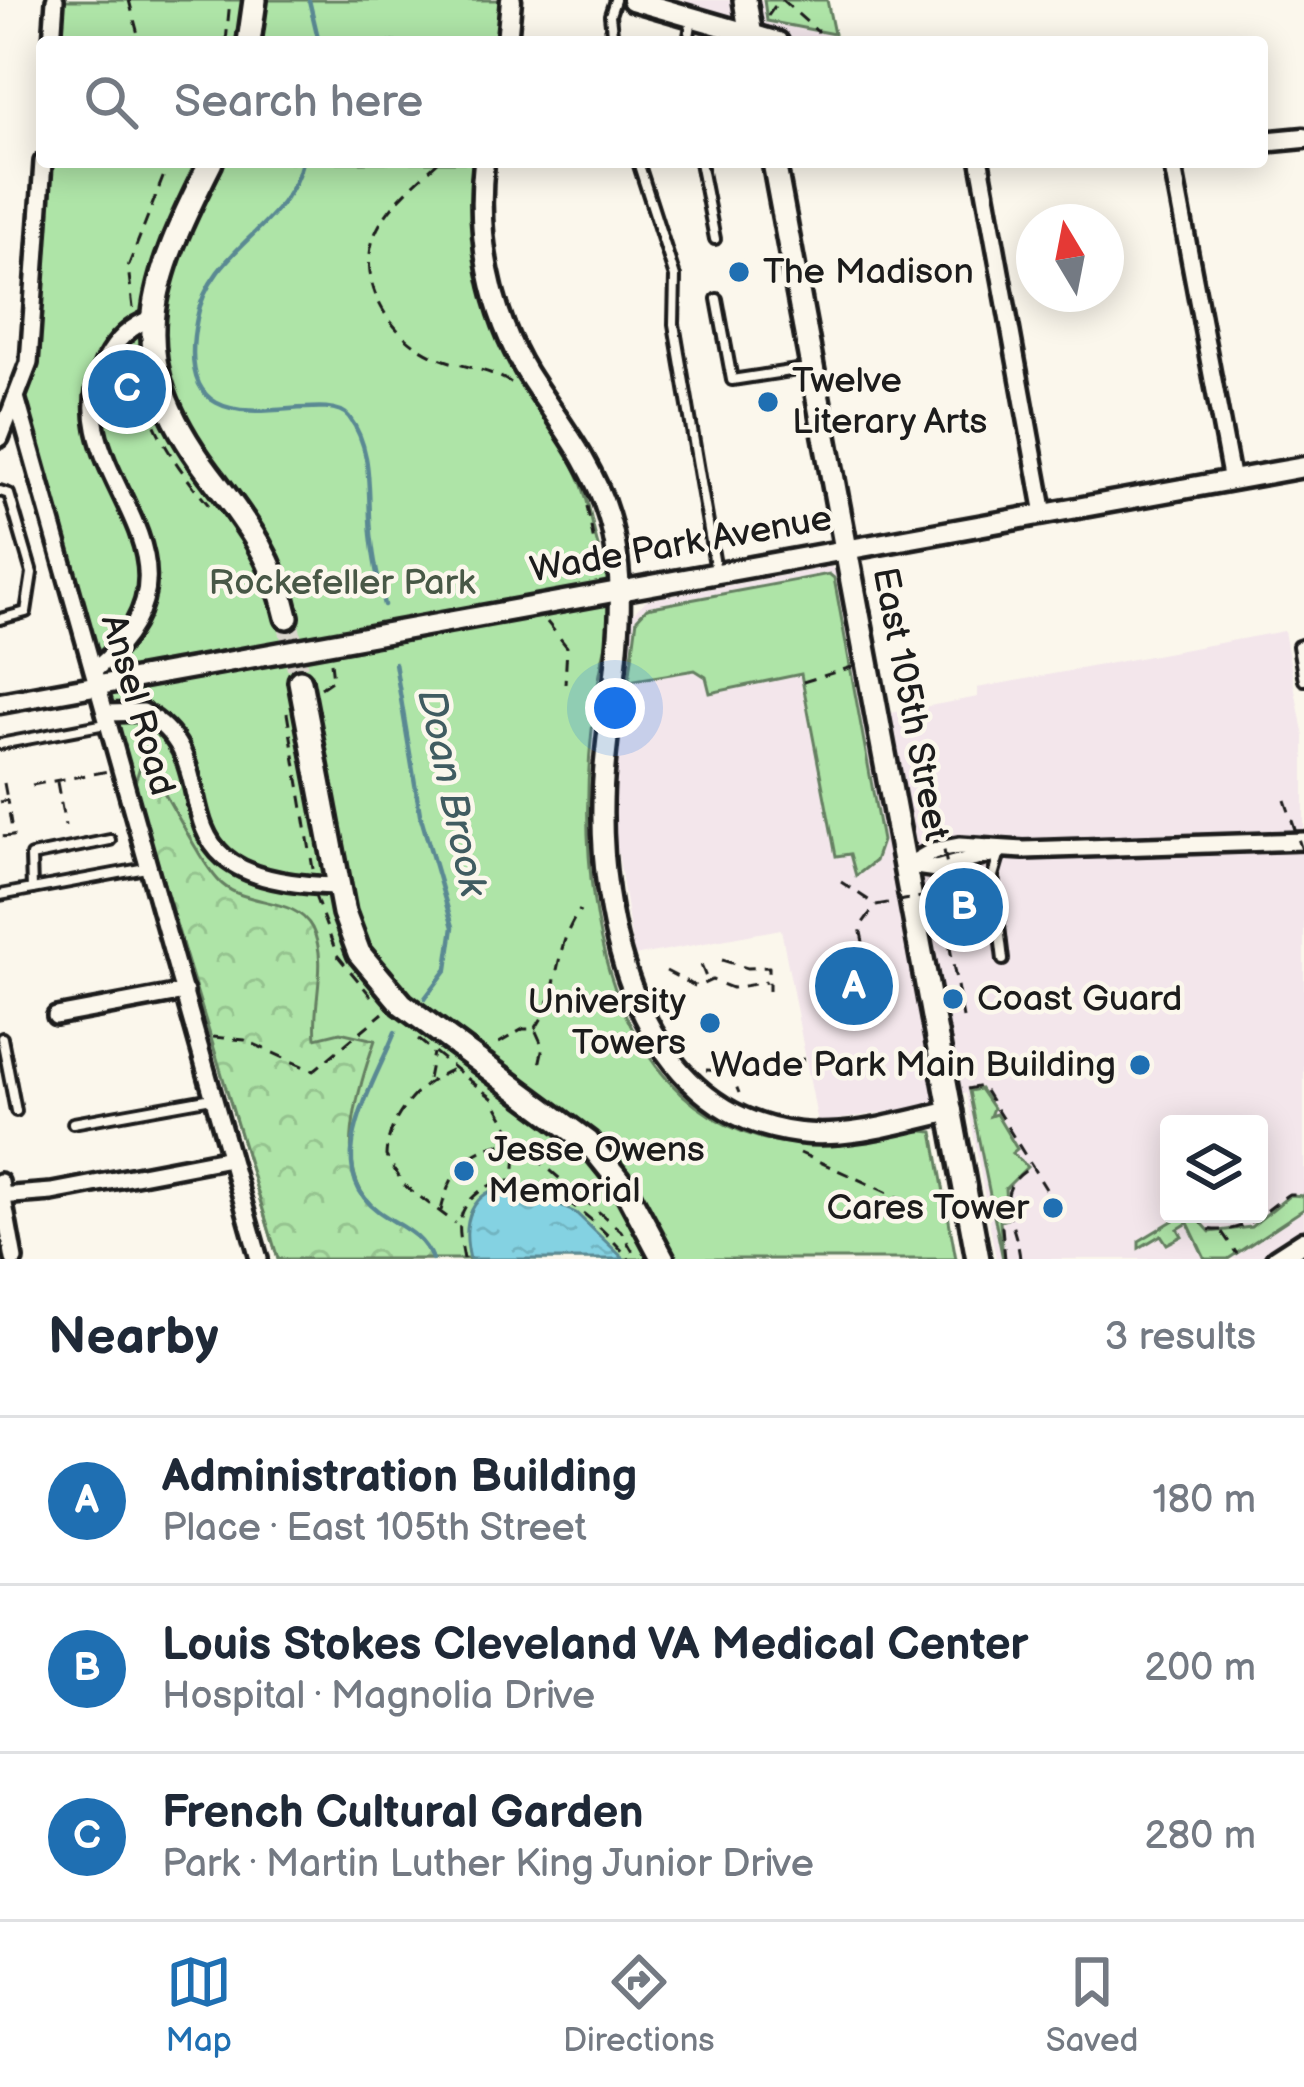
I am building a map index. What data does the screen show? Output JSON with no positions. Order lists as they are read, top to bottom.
{
  "streets": {
    "main road": ["East 105th Street"],
    "street": ["Wade Park Avenue", "Ansel Road"]
  },
  "crossings": [
    ["Wade Park Avenue", "East 105th Street"],
    ["Wade Park Avenue", "Ansel Road"]
  ],
  "water": ["Doan Brook"],
  "parks": ["Rockefeller Park"],
  "places": [
    "The Madison",
    "Twelve Literary Arts",
    "Coast Guard",
    "University Towers",
    "Wade Park Main Building",
    "Jesse Owens Memorial",
    "Cares Tower"
  ],
  "north": "top",
  "page": {
    "search": "Search here",
    "pins": ["C", "B", "A"],
    "heading": ["Nearby", "3 results"],
    "list": [
      {
        "mark": "A",
        "name": "Administration Building",
        "note": "Place · East 105th Street",
        "value": "180 m"
      },
      {
        "mark": "B",
        "name": "Louis Stokes Cleveland VA Medical Center",
        "note": "Hospital · Magnolia Drive",
        "value": "200 m"
      },
      {
        "mark": "C",
        "name": "French Cultural Garden",
        "note": "Park · Martin Luther King Junior Drive",
        "value": "280 m"
      }
    ],
    "nav": ["Map", "Directions", "Saved"]
  }
}
